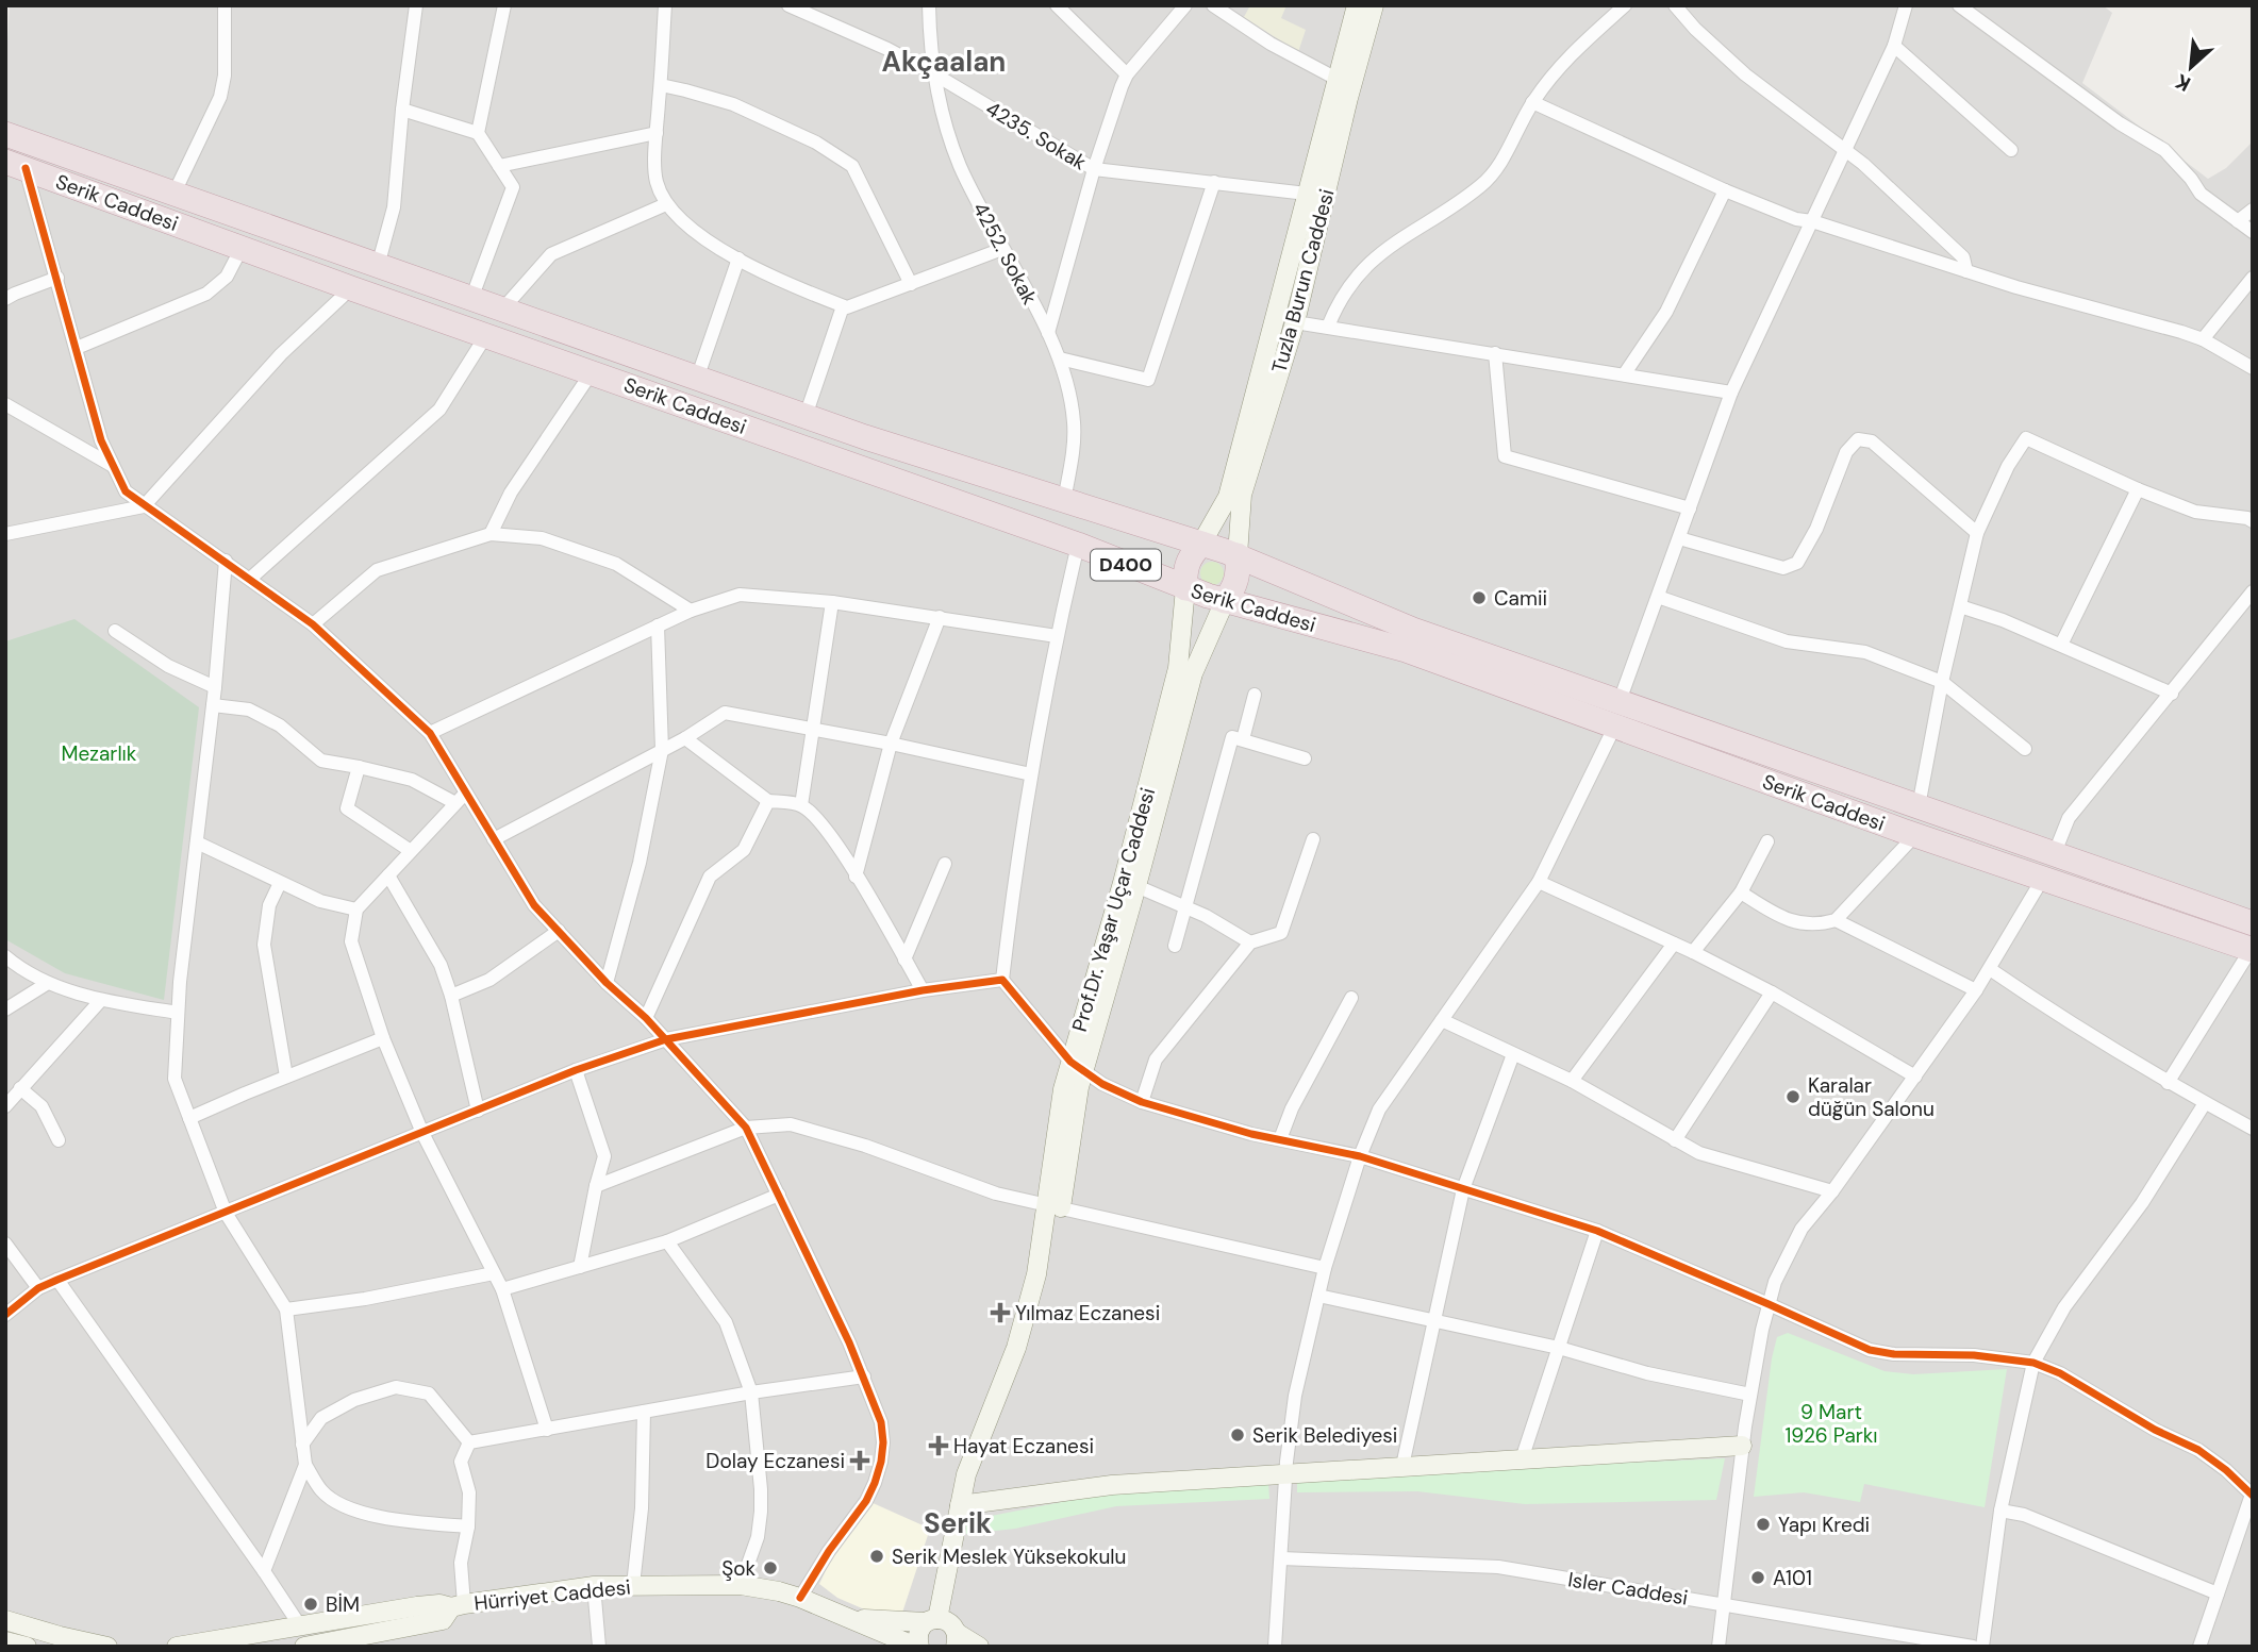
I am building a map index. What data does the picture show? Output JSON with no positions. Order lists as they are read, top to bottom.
{
  "streets": {
    "highway": ["Serik Caddesi", "D400"],
    "main road": ["Tuzla Burun Caddesi", "Prof.Dr. Yaşar Uçar Caddesi", "Hürriyet Caddesi"],
    "street": ["4235. Sokak", "4252. Sokak", "Isler Caddesi"]
  },
  "crossings": [
    ["4235. Sokak", "4252. Sokak"],
    ["4235. Sokak", "Tuzla Burun Caddesi"],
    ["Serik Caddesi", "4252. Sokak"],
    ["Serik Caddesi", "Tuzla Burun Caddesi"],
    ["Serik Caddesi", "Prof.Dr. Yaşar Uçar Caddesi"],
    ["Tuzla Burun Caddesi", "Prof.Dr. Yaşar Uçar Caddesi"],
    ["Prof.Dr. Yaşar Uçar Caddesi", "Hürriyet Caddesi"]
  ],
  "districts": ["Akçaalan", "Serik"],
  "parks": ["Mezarlık", "9 Mart 1926 Parkı"],
  "places": {
    "other": [
      "Camii",
      "Karalar düğün Salonu",
      "Serik Belediyesi",
      "Yapı Kredi",
      "Serik Meslek Yüksekokulu",
      "Şok",
      "A101",
      "BİM"
    ],
    "health": ["Yılmaz Eczanesi", "Hayat Eczanesi", "Dolay Eczanesi"]
  },
  "north": "bottom left"
}
